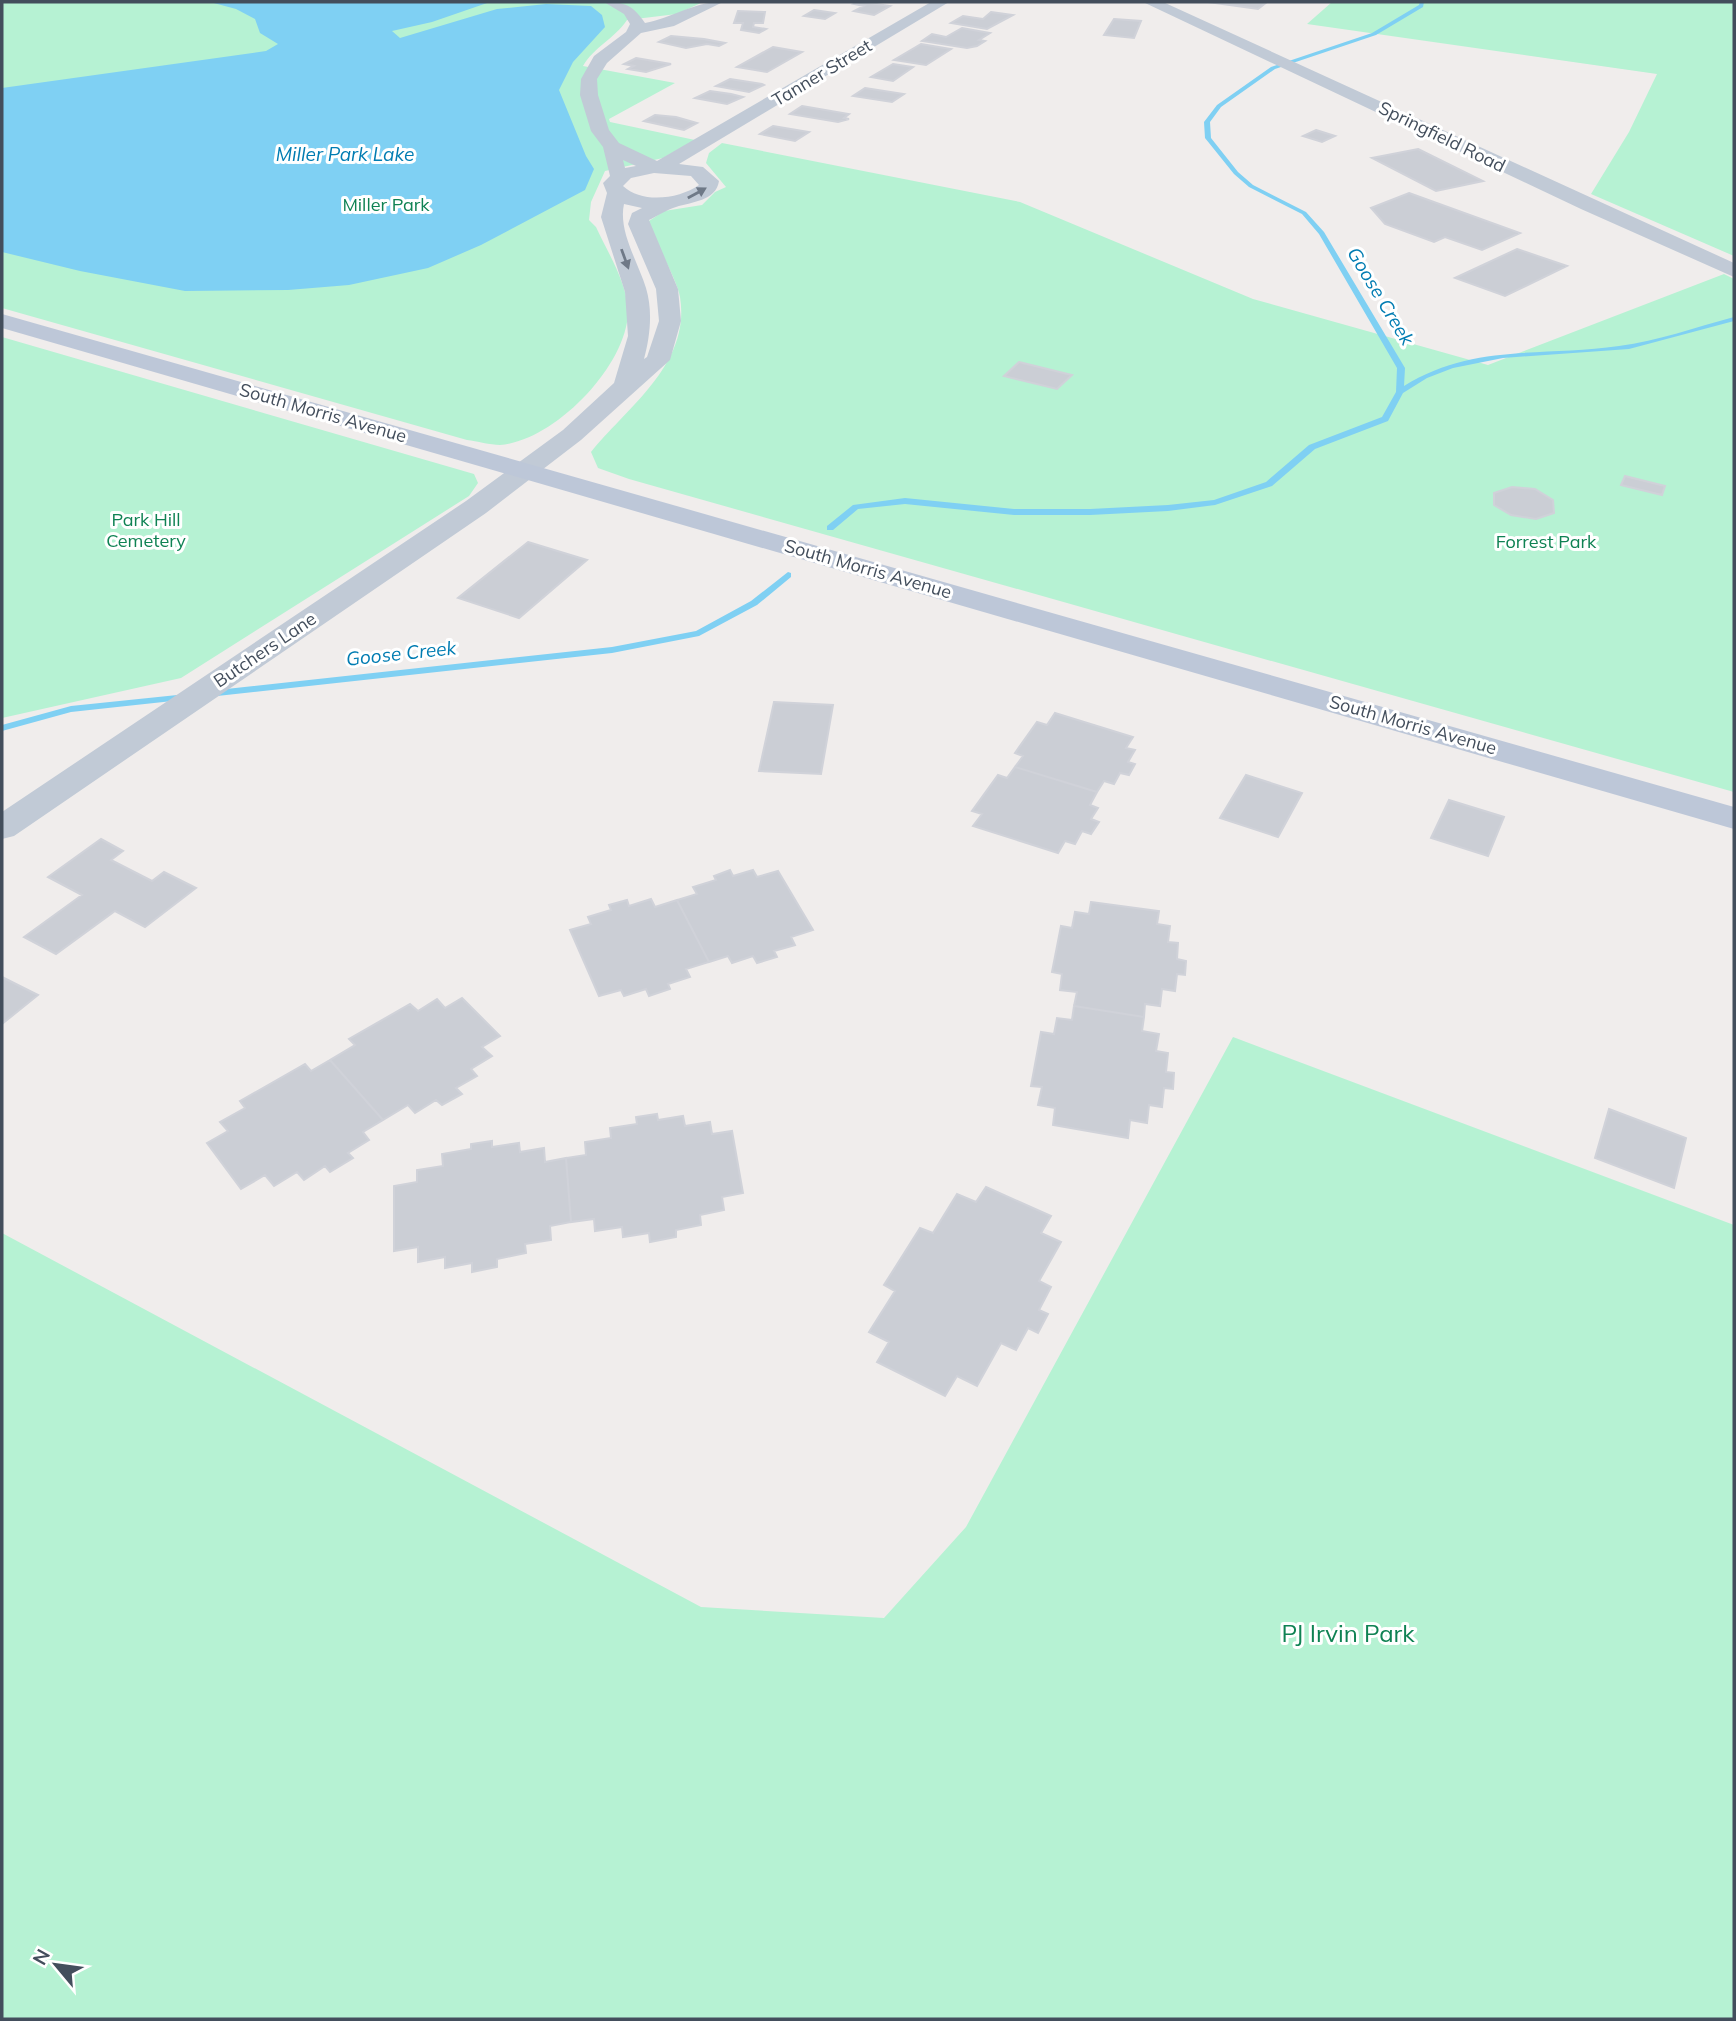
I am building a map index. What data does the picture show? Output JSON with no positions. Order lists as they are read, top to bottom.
{
  "streets": {
    "main road": ["South Morris Avenue"],
    "street": ["Tanner Street", "Springfield Road", "Butchers Lane"]
  },
  "crossings": [
    ["South Morris Avenue", "Butchers Lane"]
  ],
  "water": ["Miller Park Lake", "Goose Creek"],
  "parks": [
    "Miller Park",
    "Park Hill Cemetery",
    "Forrest Park",
    "PJ Irvin Park"
  ],
  "north": "top left"
}
